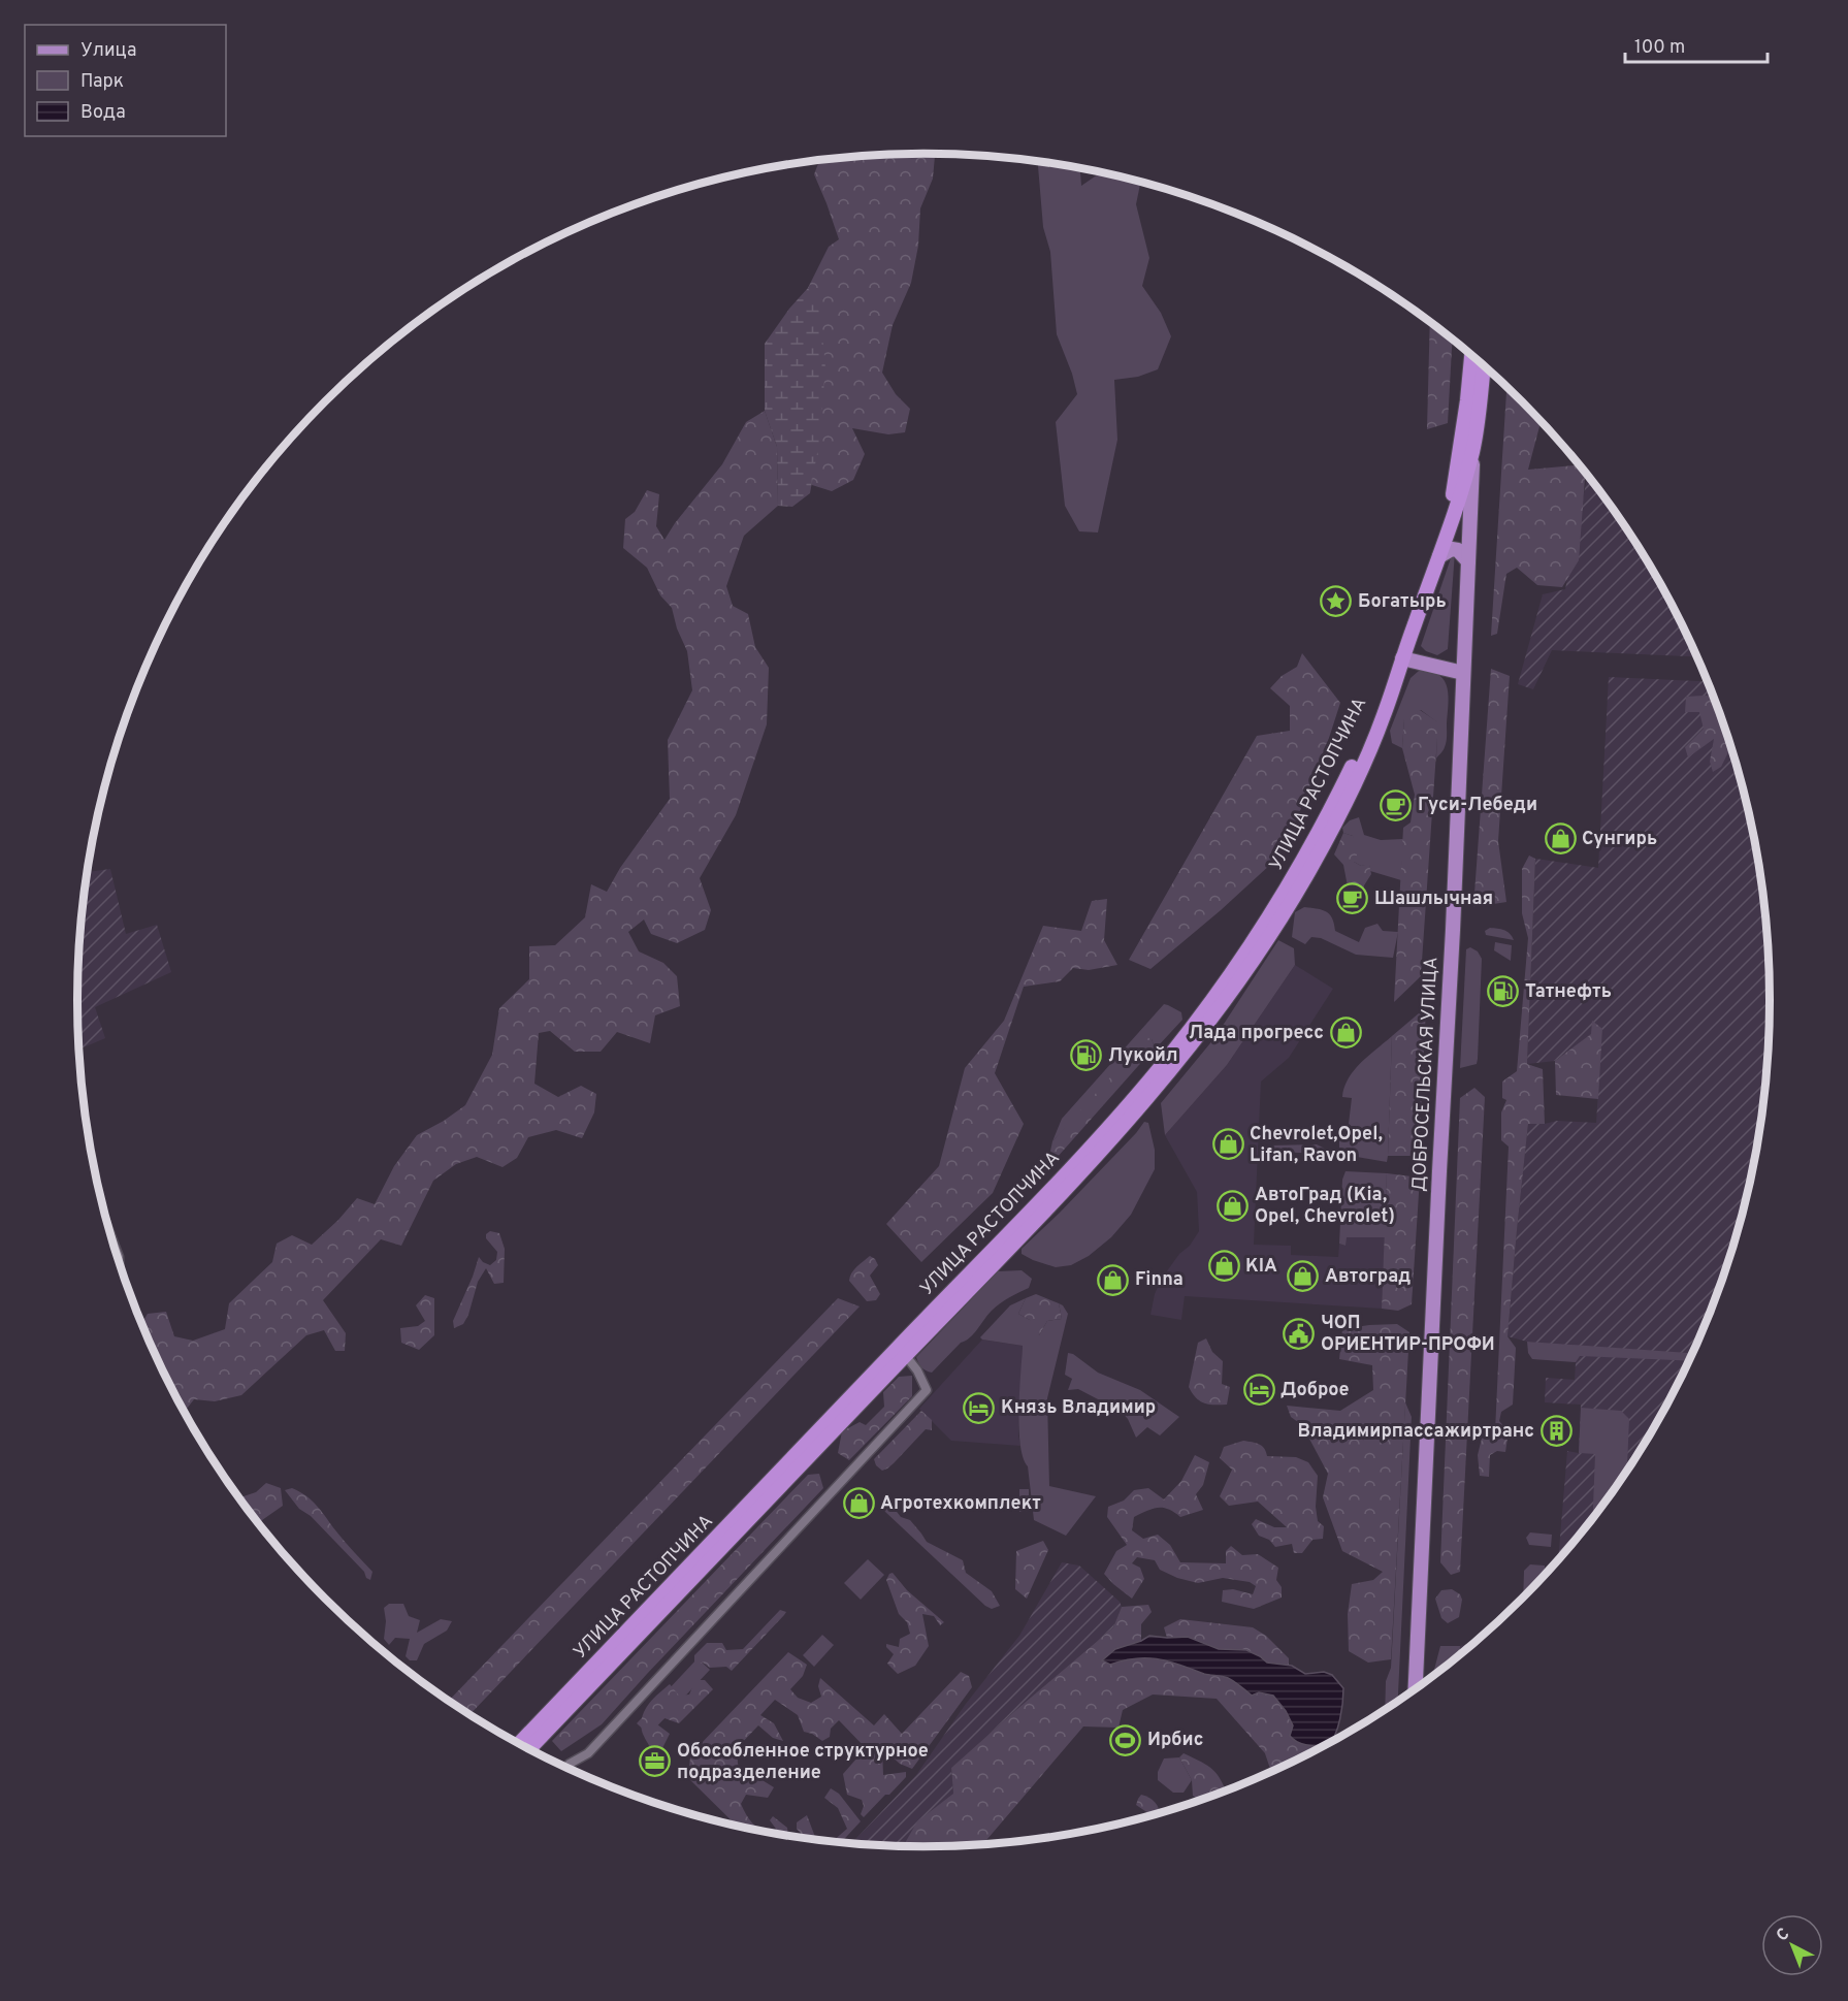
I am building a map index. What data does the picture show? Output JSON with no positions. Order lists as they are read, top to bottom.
{
  "streets": {
    "highway": ["УЛИЦА РАСТОПЧИНА"],
    "main road": ["ДОБРОСЕЛЬСКАЯ УЛИЦА"]
  },
  "crossings": [
    ["УЛИЦА РАСТОПЧИНА", "ДОБРОСЕЛЬСКАЯ УЛИЦА"]
  ],
  "places": {
    "place": ["Богатырь"],
    "cafe": ["Гуси-Лебеди", "Шашлычная"],
    "shop": [
      "Сунгирь",
      "Лада прогресс",
      "Chevrolet,Opel, Lifan, Ravon",
      "АвтоГрад (Kia, Opel, Chevrolet)",
      "KIA",
      "Автоград",
      "Finna",
      "Агротехкомплект"
    ],
    "fuel station": ["Татнефть", "Лукойл"],
    "public building": ["ЧОП ОРИЕНТИР-ПРОФИ"],
    "hotel": ["Доброе", "Князь Владимир"],
    "building": ["Владимирпассажиртранс"],
    "sports": ["Ирбис"],
    "office": ["Обособленное структурное подразделение"]
  },
  "legend": ["Улица", "Парк", "Вода"],
  "scale_bar": "100 m",
  "north": "top left"
}
